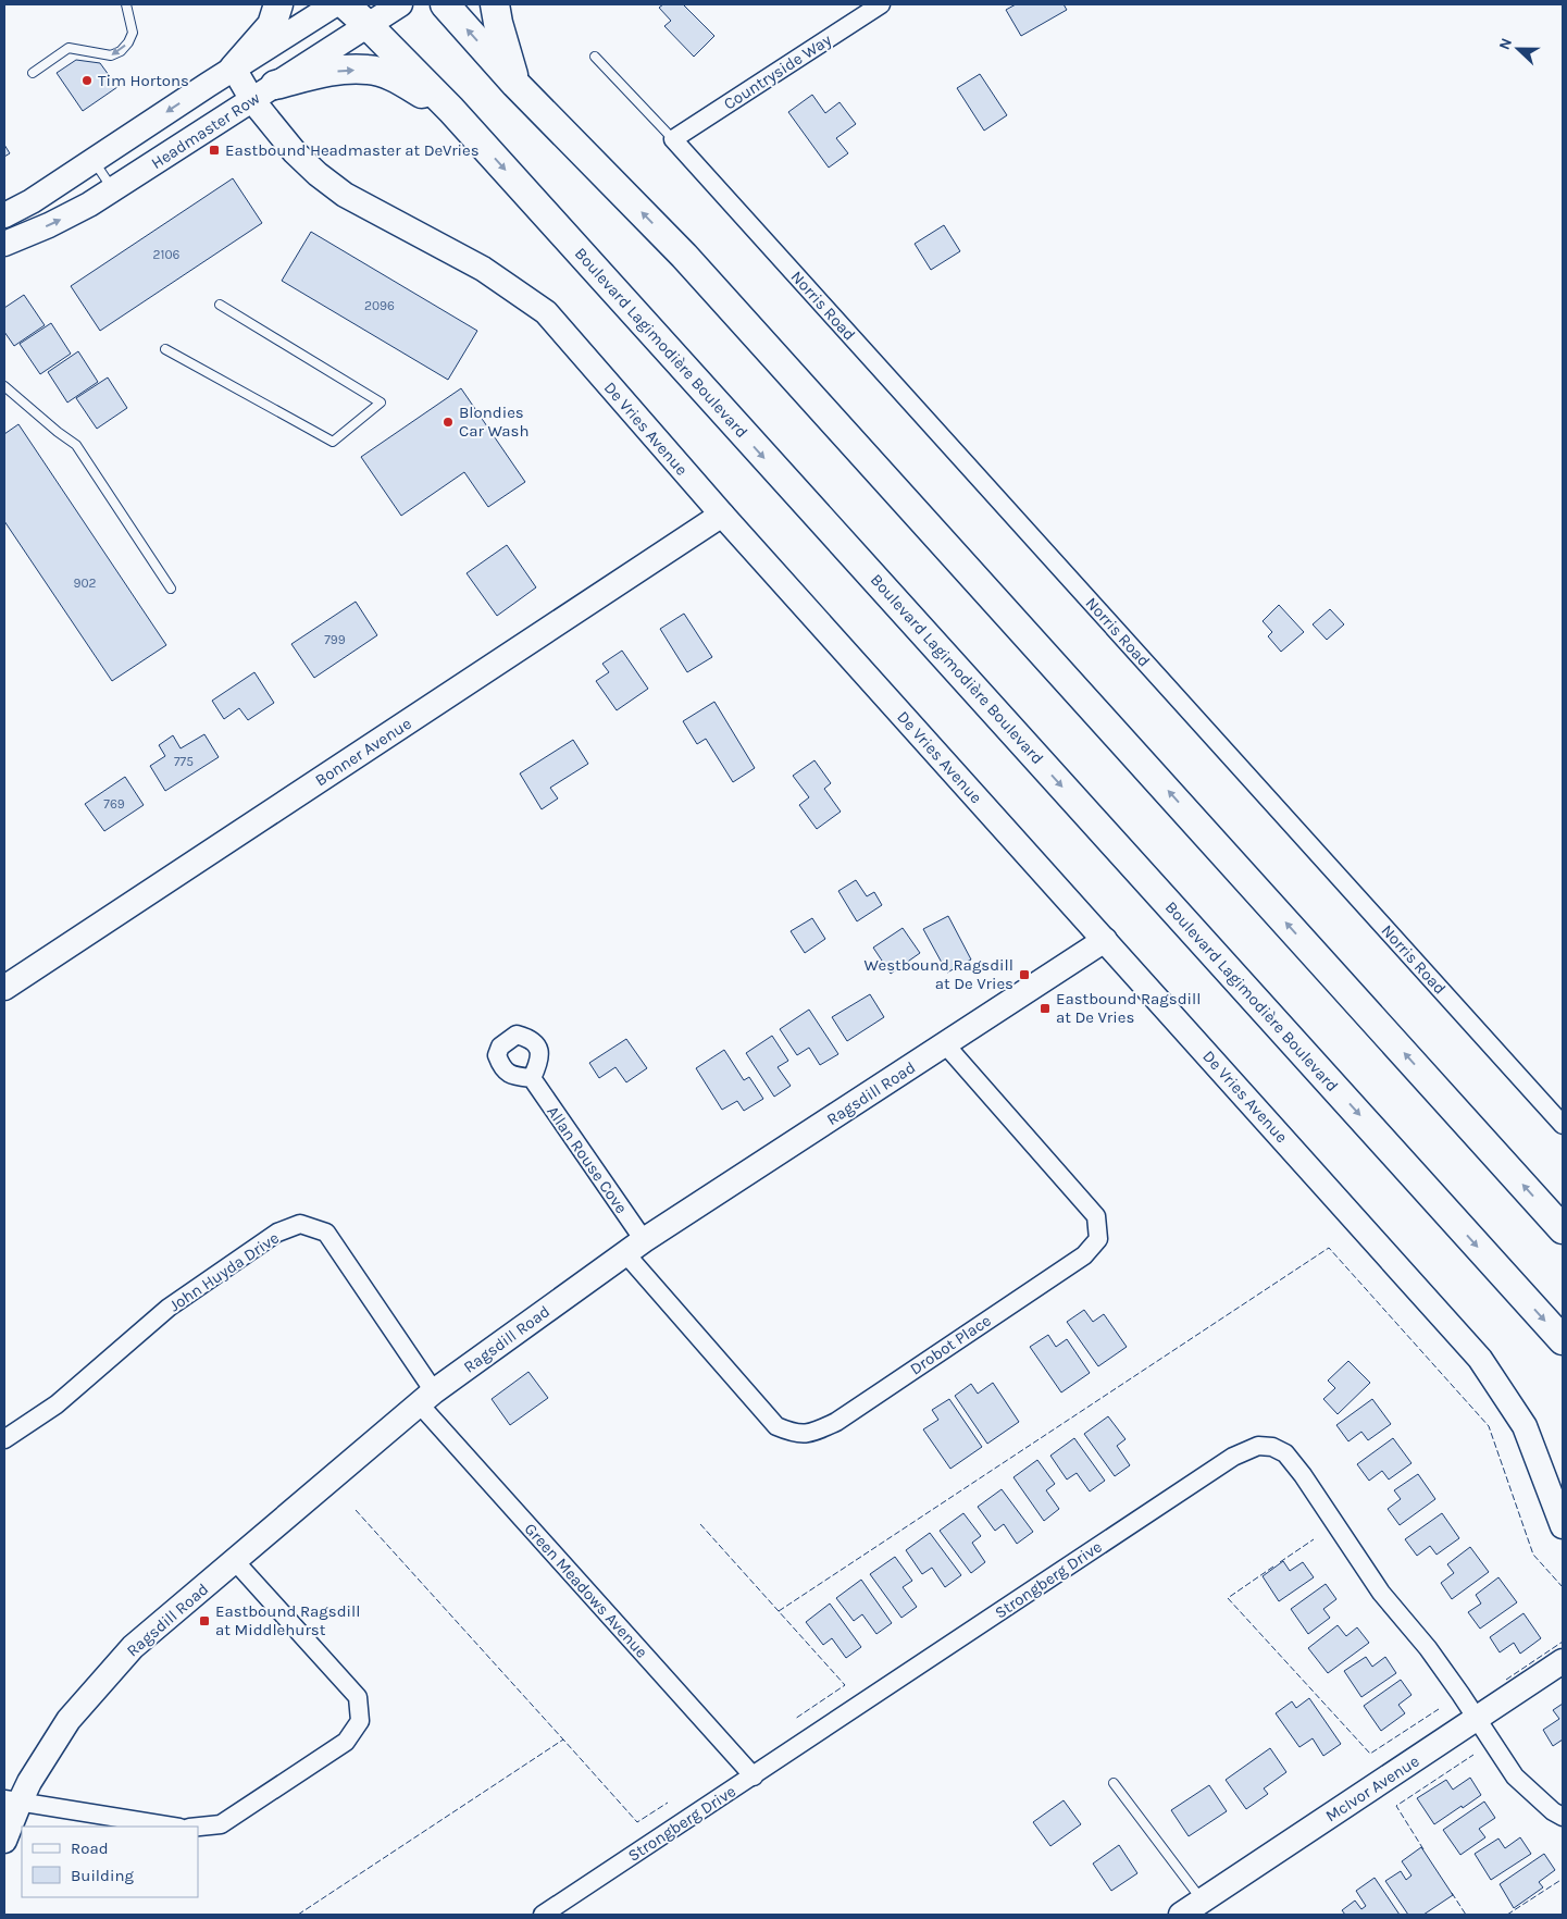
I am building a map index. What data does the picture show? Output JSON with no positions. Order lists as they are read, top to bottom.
{
  "streets": {
    "main road": ["Boulevard Lagimodière Boulevard"],
    "street": [
      "Countryside Way",
      "Headmaster Row",
      "Norris Road",
      "De Vries Avenue",
      "Bonner Avenue",
      "Ragsdill Road",
      "Allan Rouse Cove",
      "John Huyda Drive",
      "Drobot Place",
      "Strongberg Drive",
      "Green Meadows Avenue",
      "McIvor Avenue"
    ]
  },
  "crossings": [
    ["Countryside Way", "Norris Road"],
    ["Headmaster Row", "Boulevard Lagimodière Boulevard"],
    ["Headmaster Row", "De Vries Avenue"],
    ["De Vries Avenue", "Bonner Avenue"],
    ["De Vries Avenue", "Ragsdill Road"],
    ["Ragsdill Road", "Allan Rouse Cove"],
    ["Ragsdill Road", "John Huyda Drive"],
    ["Ragsdill Road", "Drobot Place"],
    ["Ragsdill Road", "Green Meadows Avenue"],
    ["Allan Rouse Cove", "Drobot Place"],
    ["John Huyda Drive", "Green Meadows Avenue"],
    ["Strongberg Drive", "Green Meadows Avenue"],
    ["Strongberg Drive", "McIvor Avenue"]
  ],
  "places": {
    "other": ["Tim Hortons", "Blondies Car Wash"],
    "transit": [
      "Eastbound Headmaster at DeVries",
      "Westbound Ragsdill at De Vries",
      "Eastbound Ragsdill at De Vries",
      "Eastbound Ragsdill at Middlehurst"
    ]
  },
  "house_numbers": [
    "2106",
    "2096",
    "902",
    "799",
    "775",
    "769"
  ],
  "legend": ["Road", "Building"],
  "north": "left"
}
